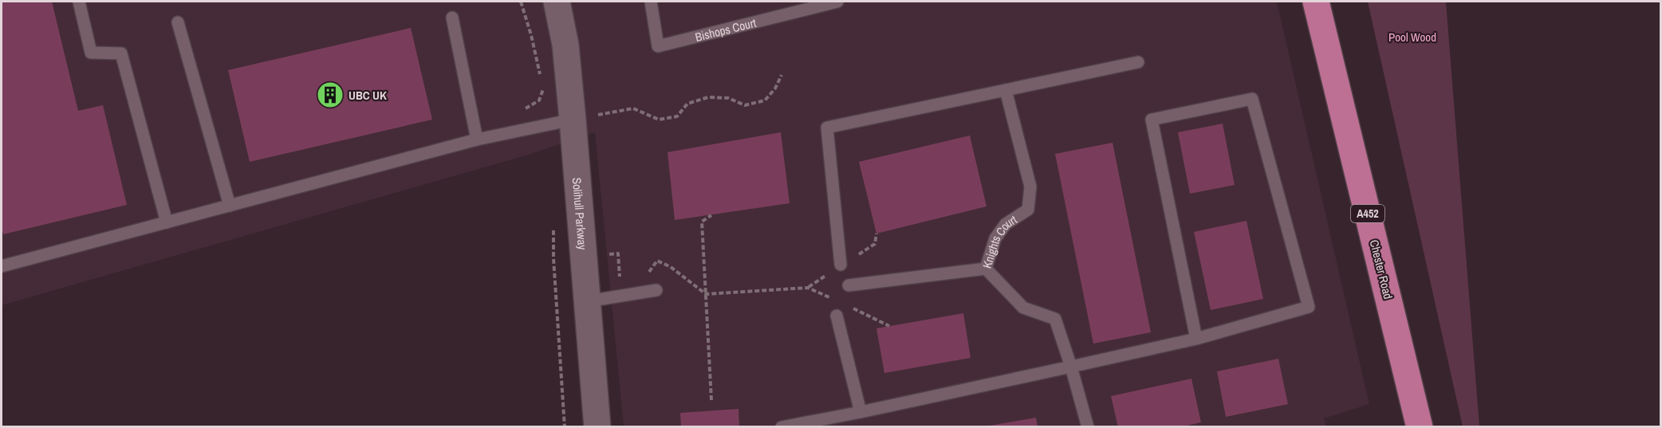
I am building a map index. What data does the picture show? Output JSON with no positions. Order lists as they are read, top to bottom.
{
  "streets": {
    "highway": ["A452", "Chester Road"],
    "street": ["Solihull Parkway"],
    "lane": ["Bishops Court", "Knights Court"]
  },
  "parks": ["Pool Wood"],
  "places": {
    "building": ["UBC UK"]
  }
}
